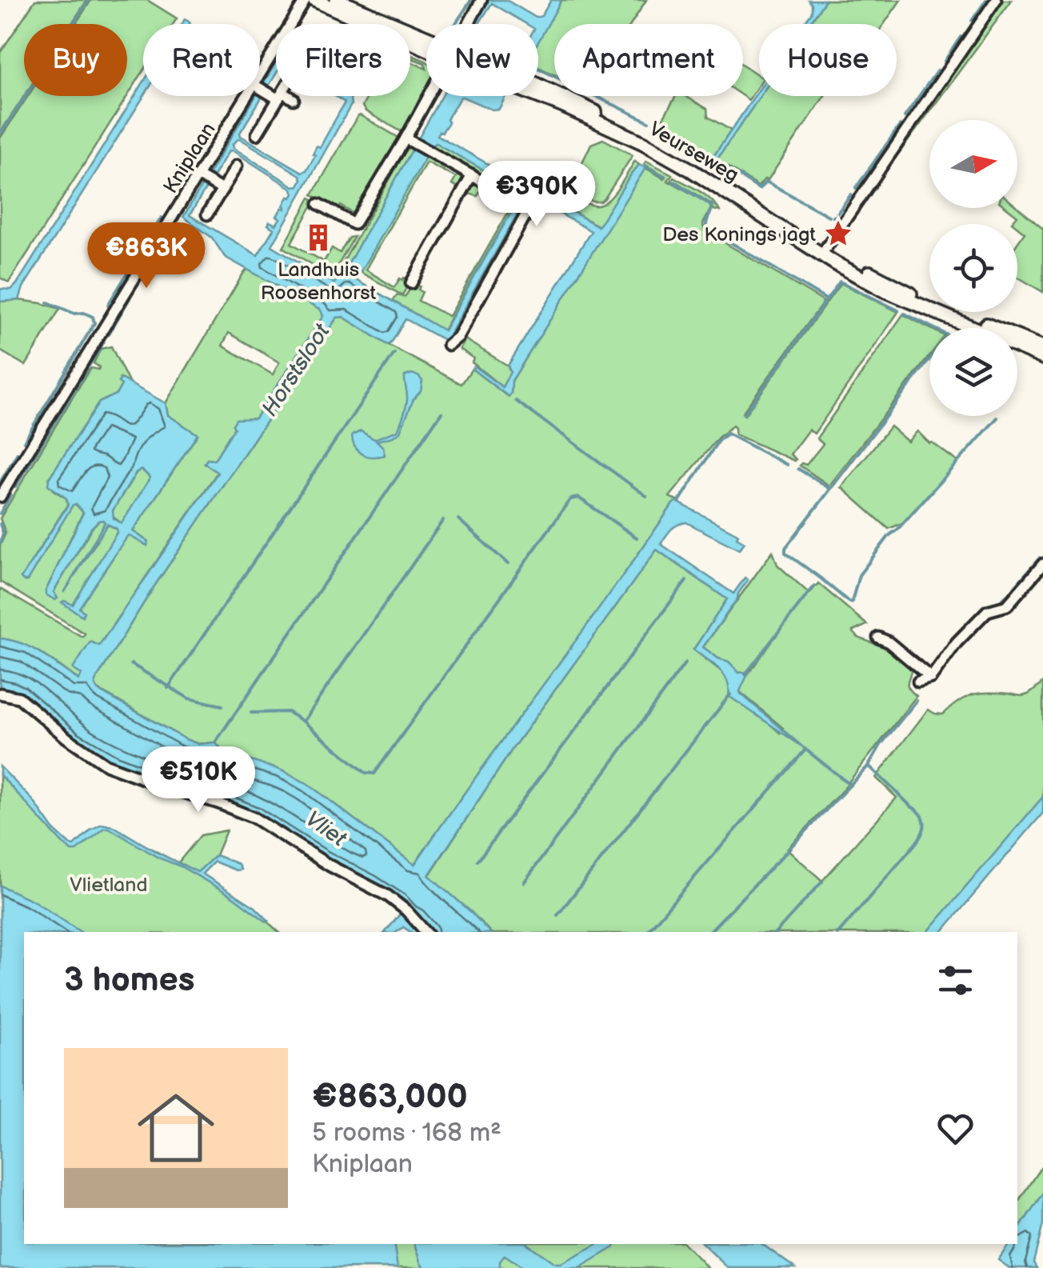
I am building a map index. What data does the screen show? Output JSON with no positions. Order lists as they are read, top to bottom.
{
  "streets": {
    "main road": ["Veurseweg"],
    "street": ["Kniplaan"]
  },
  "water": ["Horstsloot", "Vliet"],
  "parks": ["Vlietland"],
  "places": {
    "place": ["Des Konings jagt"],
    "building": ["Landhuis Roosenhorst"]
  },
  "north": "right",
  "page": {
    "chip": [
      "Buy",
      "Rent",
      "Filters",
      "New",
      "Apartment",
      "House"
    ],
    "price": ["€390K", "€863K", "€510K"],
    "heading": "3 homes",
    "list": [
      {
        "name": "€863,000",
        "note": "5 rooms · 168 m² · Kniplaan"
      }
    ]
  }
}
